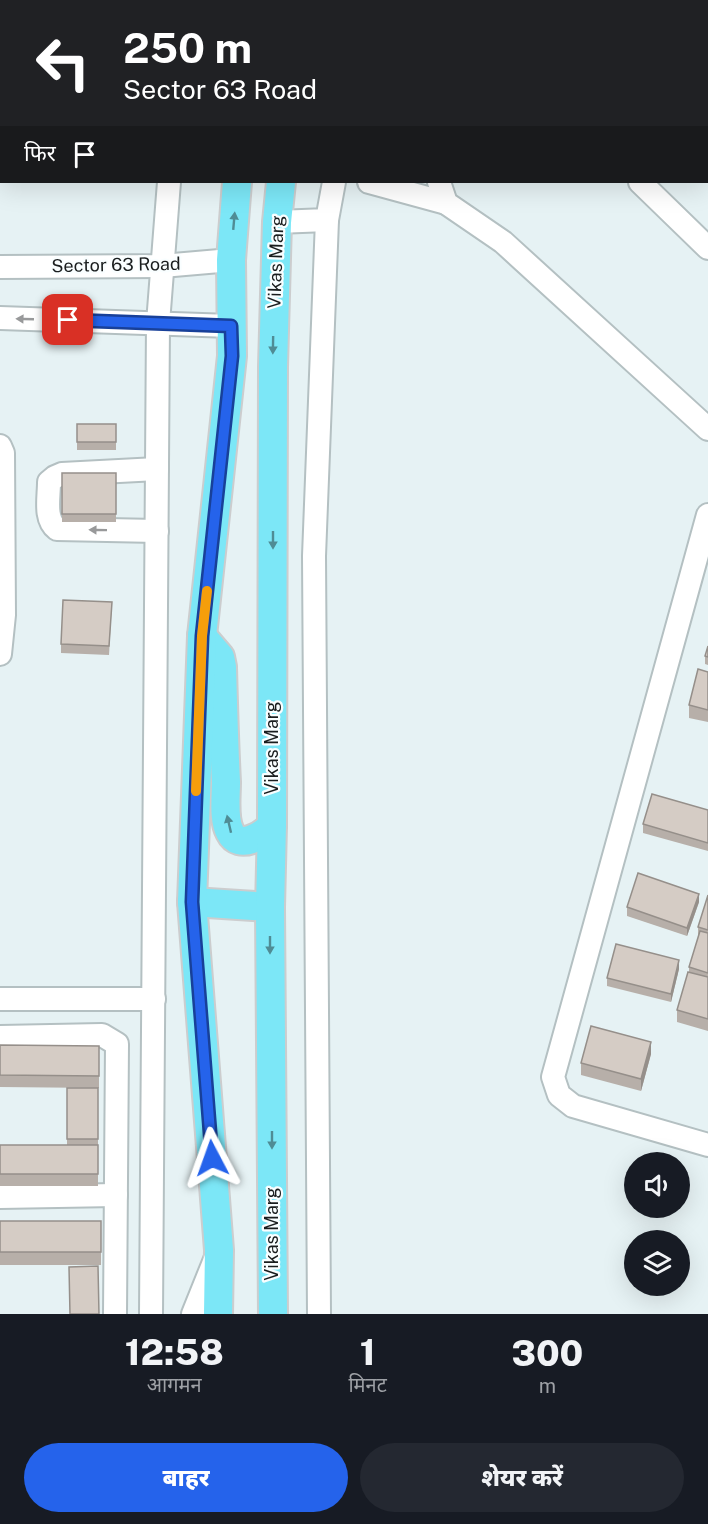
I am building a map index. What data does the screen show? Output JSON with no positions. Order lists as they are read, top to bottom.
{
  "streets": {
    "main road": ["Vikas Marg"],
    "street": ["Sector 63 Road"]
  },
  "page": {
    "turn": ["250 m", "Sector 63 Road"],
    "then": "फिर",
    "eta": [
      "12:58",
      "आगमन",
      "1",
      "मिनट",
      "300",
      "m"
    ],
    "buttons": ["बाहर", "शेयर करें"]
  }
}
